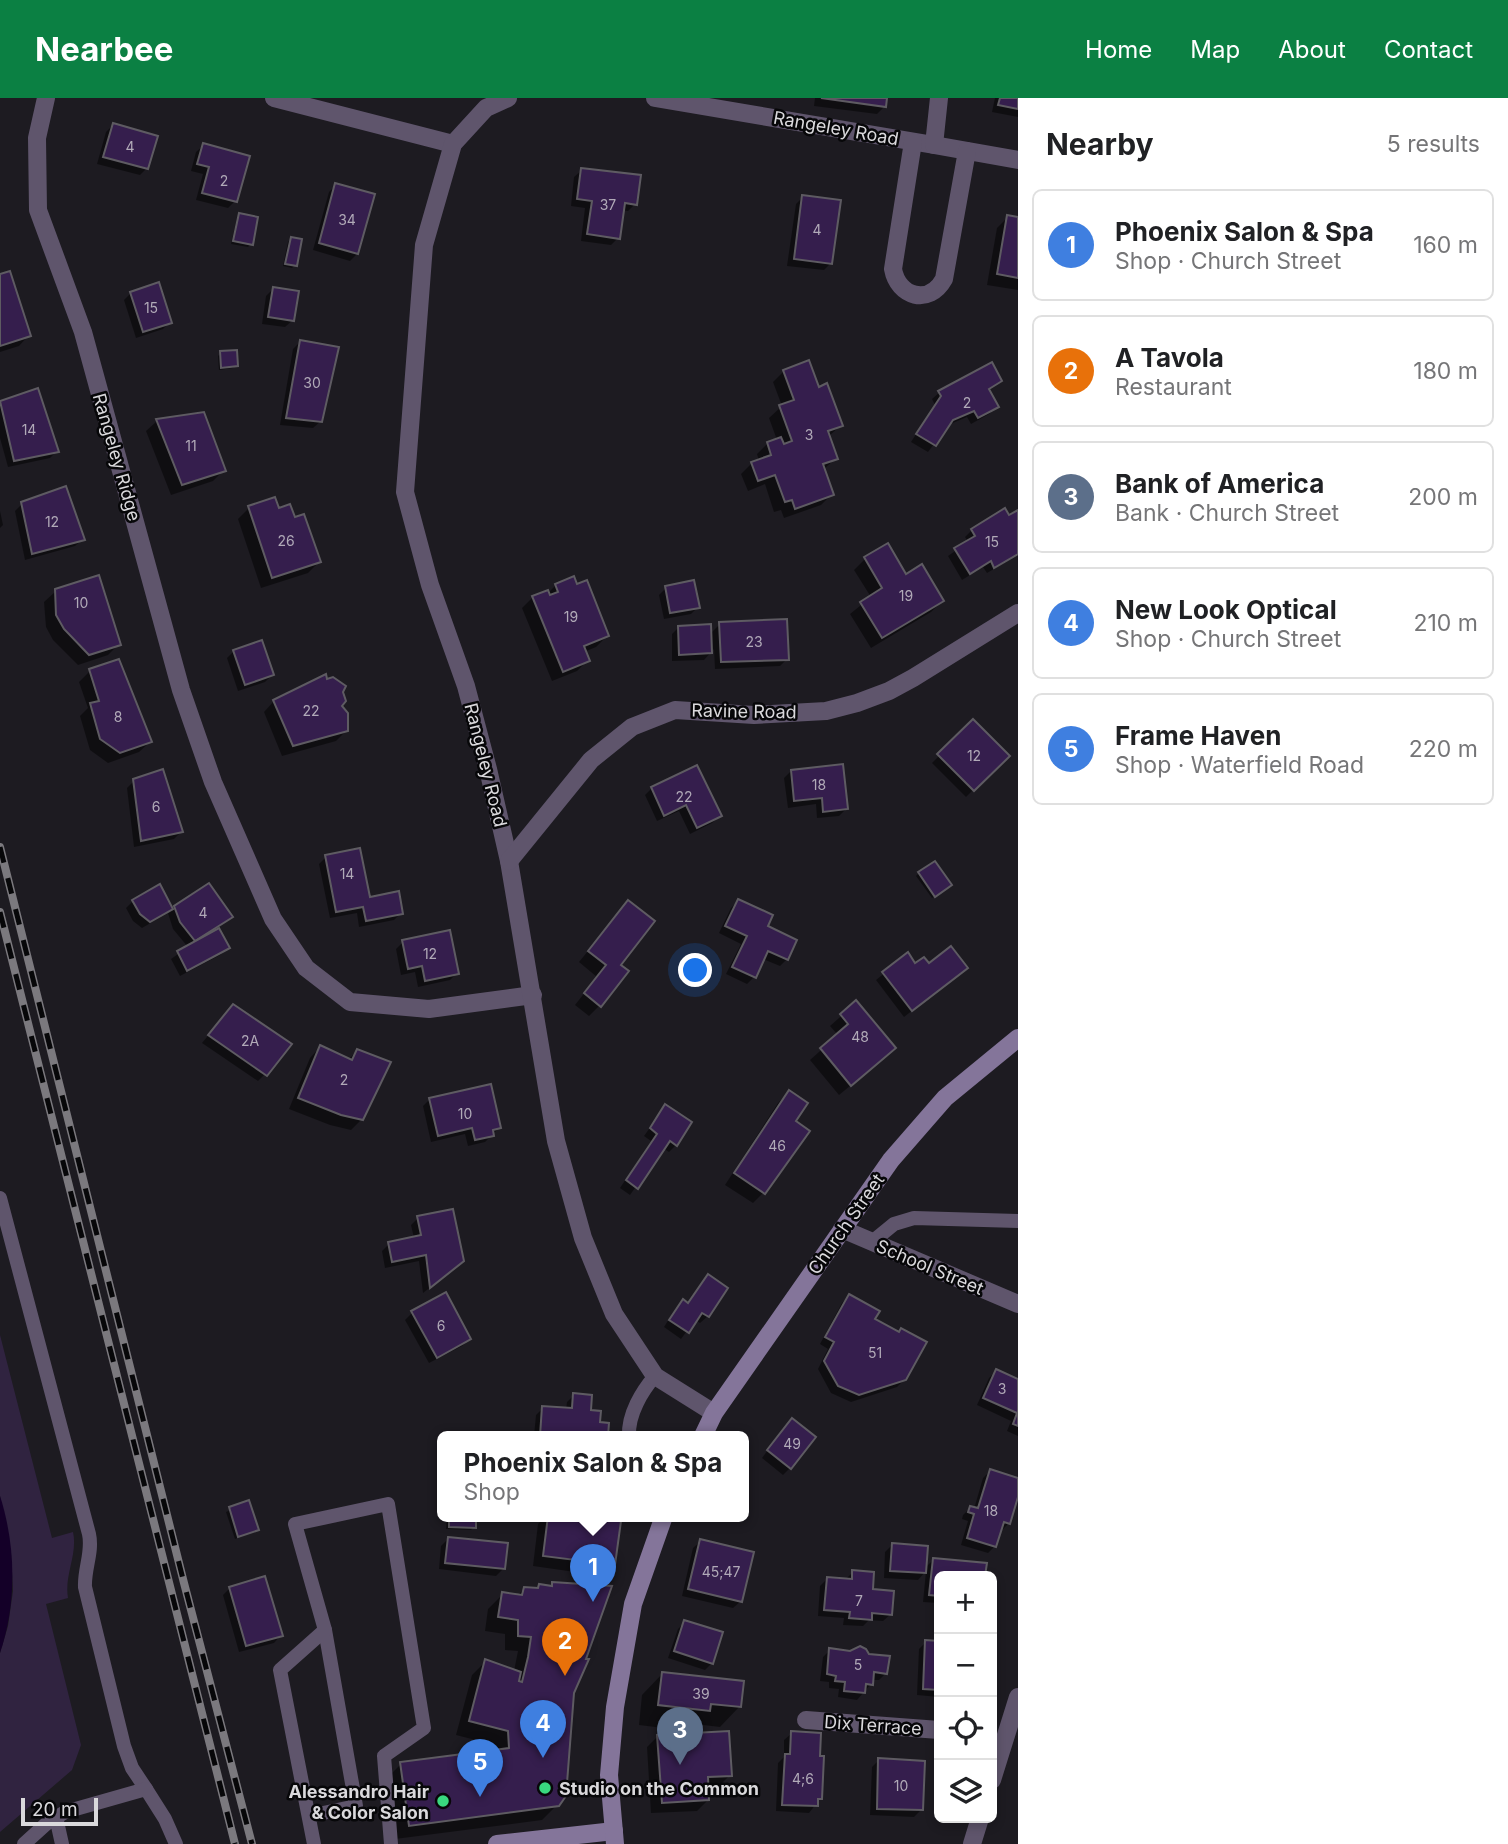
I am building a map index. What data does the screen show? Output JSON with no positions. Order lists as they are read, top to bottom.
{
  "streets": {
    "main road": ["Church Street"],
    "street": [
      "Rangeley Road",
      "Rangeley Ridge",
      "Ravine Road",
      "School Street",
      "Dix Terrace"
    ]
  },
  "crossings": [
    ["Rangeley Road", "Rangeley Ridge"],
    ["Rangeley Road", "Ravine Road"],
    ["Rangeley Road", "Church Street"],
    ["Church Street", "School Street"]
  ],
  "places": ["Studio on the Common", "Alessandro Hair & Color Salon"],
  "house_numbers": [
    "4",
    "2",
    "37",
    "34",
    "4",
    "15",
    "30",
    "2",
    "14",
    "3",
    "11",
    "12",
    "26",
    "15",
    "19",
    "10",
    "19",
    "23",
    "22",
    "8",
    "12",
    "18",
    "22",
    "6",
    "14",
    "4",
    "12",
    "48",
    "2A",
    "2",
    "10",
    "46",
    "6",
    "51",
    "3",
    "49",
    "18",
    "45;47",
    "7",
    "5",
    "39",
    "4;6",
    "10"
  ],
  "scale_bar": "20 m",
  "page": {
    "header": "Nearbee",
    "nav": [
      "Home",
      "Map",
      "About",
      "Contact"
    ],
    "heading": ["Nearby", "5 results"],
    "list": [
      {
        "mark": "1",
        "name": "Phoenix Salon & Spa",
        "note": "Shop · Church Street",
        "value": "160 m"
      },
      {
        "mark": "2",
        "name": "A Tavola",
        "note": "Restaurant",
        "value": "180 m"
      },
      {
        "mark": "3",
        "name": "Bank of America",
        "note": "Bank · Church Street",
        "value": "200 m"
      },
      {
        "mark": "4",
        "name": "New Look Optical",
        "note": "Shop · Church Street",
        "value": "210 m"
      },
      {
        "mark": "5",
        "name": "Frame Haven",
        "note": "Shop · Waterfield Road",
        "value": "220 m"
      }
    ],
    "popup": ["Phoenix Salon & Spa", "Shop"],
    "pins": [
      "1",
      "2",
      "4",
      "3",
      "5"
    ],
    "map_buttons": ["+", "−"],
    "scale": "20 m"
  }
}
